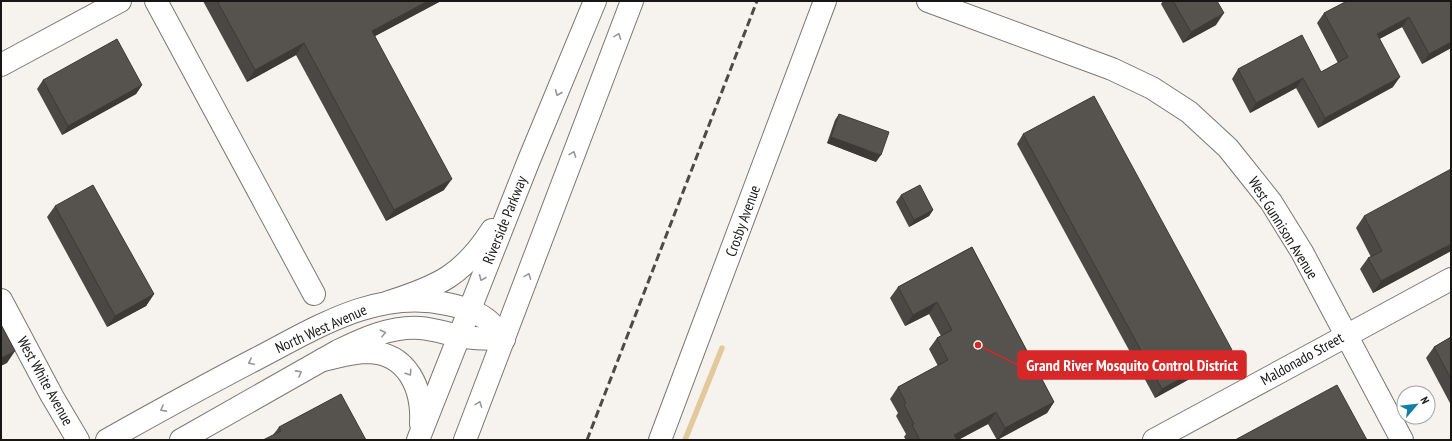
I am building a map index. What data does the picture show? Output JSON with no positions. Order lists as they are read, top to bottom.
{
  "streets": {
    "street": [
      "Riverside Parkway",
      "Crosby Avenue",
      "West Gunnison Avenue",
      "North West Avenue",
      "Maldonado Street",
      "West White Avenue"
    ]
  },
  "crossings": [
    ["Riverside Parkway", "North West Avenue"],
    ["West Gunnison Avenue", "Maldonado Street"]
  ],
  "places": ["Grand River Mosquito Control District"],
  "north": "top right"
}
